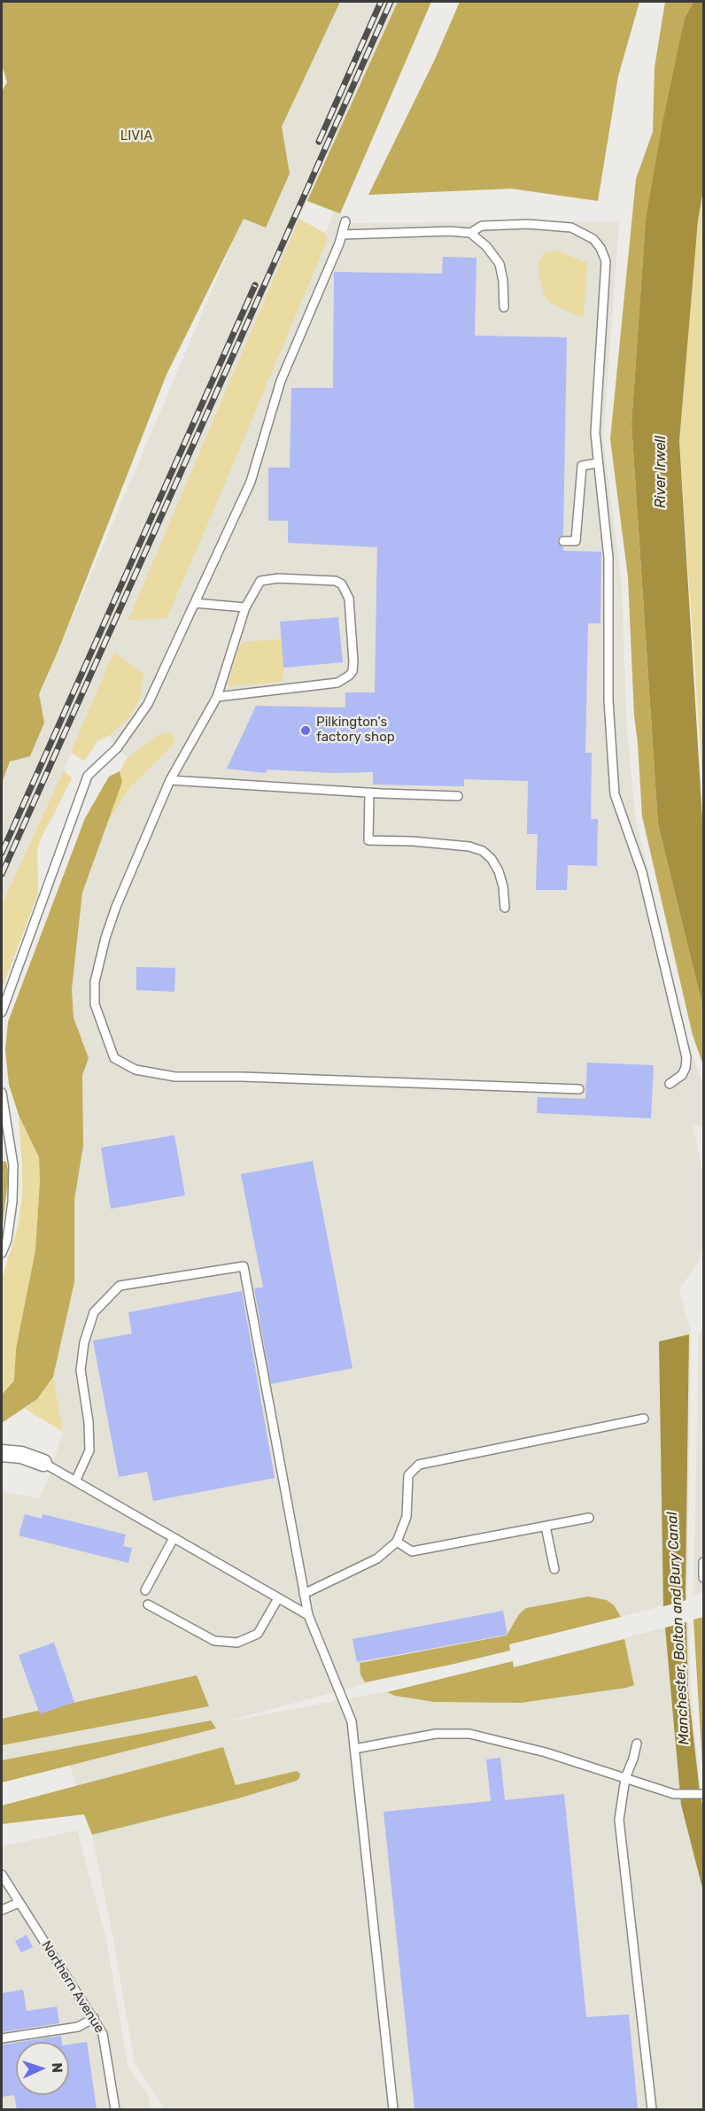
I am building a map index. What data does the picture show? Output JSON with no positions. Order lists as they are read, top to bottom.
{
  "streets": {
    "lane": ["Northern Avenue"]
  },
  "water": ["River Irwell", "Manchester, Bolton and Bury Canal"],
  "parks": ["LIVIA"],
  "places": ["Pilkington's factory shop"],
  "north": "right"
}
